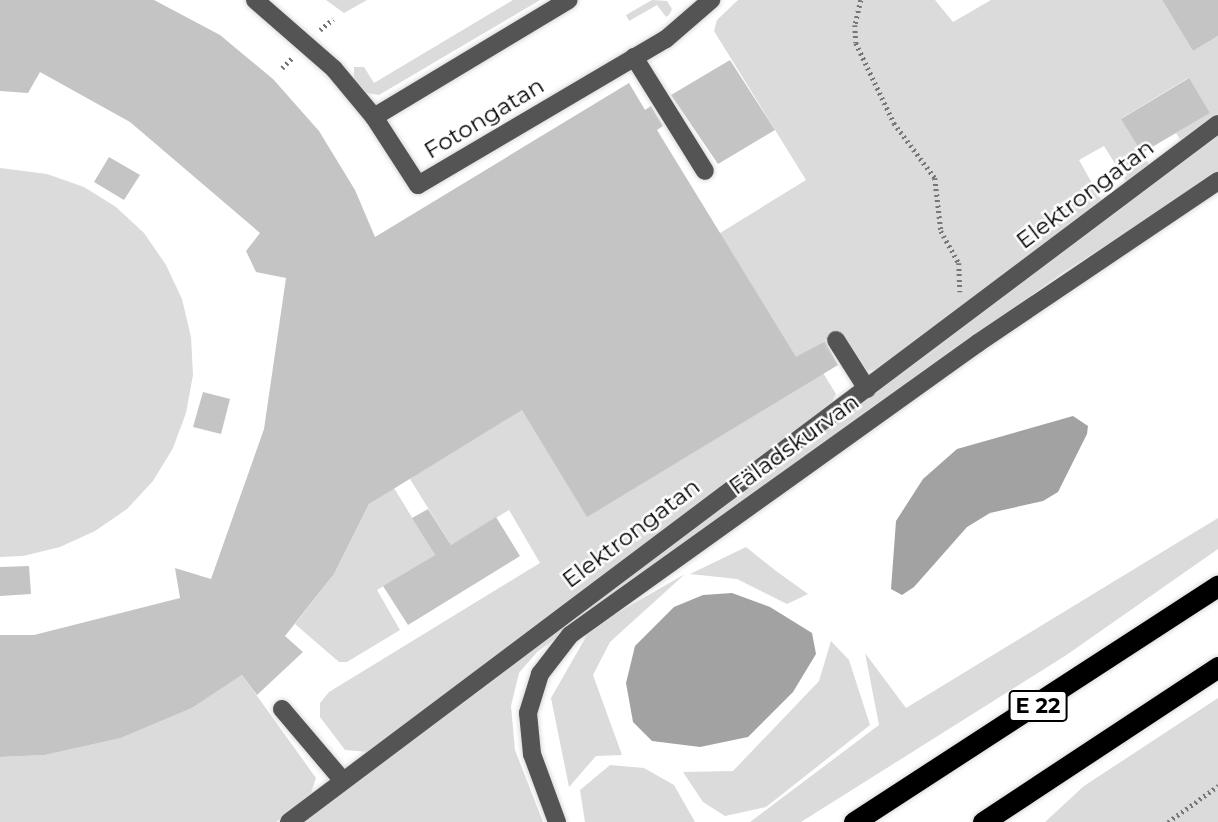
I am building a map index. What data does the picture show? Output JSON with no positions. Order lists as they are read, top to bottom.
{
  "streets": {
    "highway": ["E 22"],
    "street": ["Fotongatan", "Elektrongatan", "Fäladskurvan"]
  }
}
